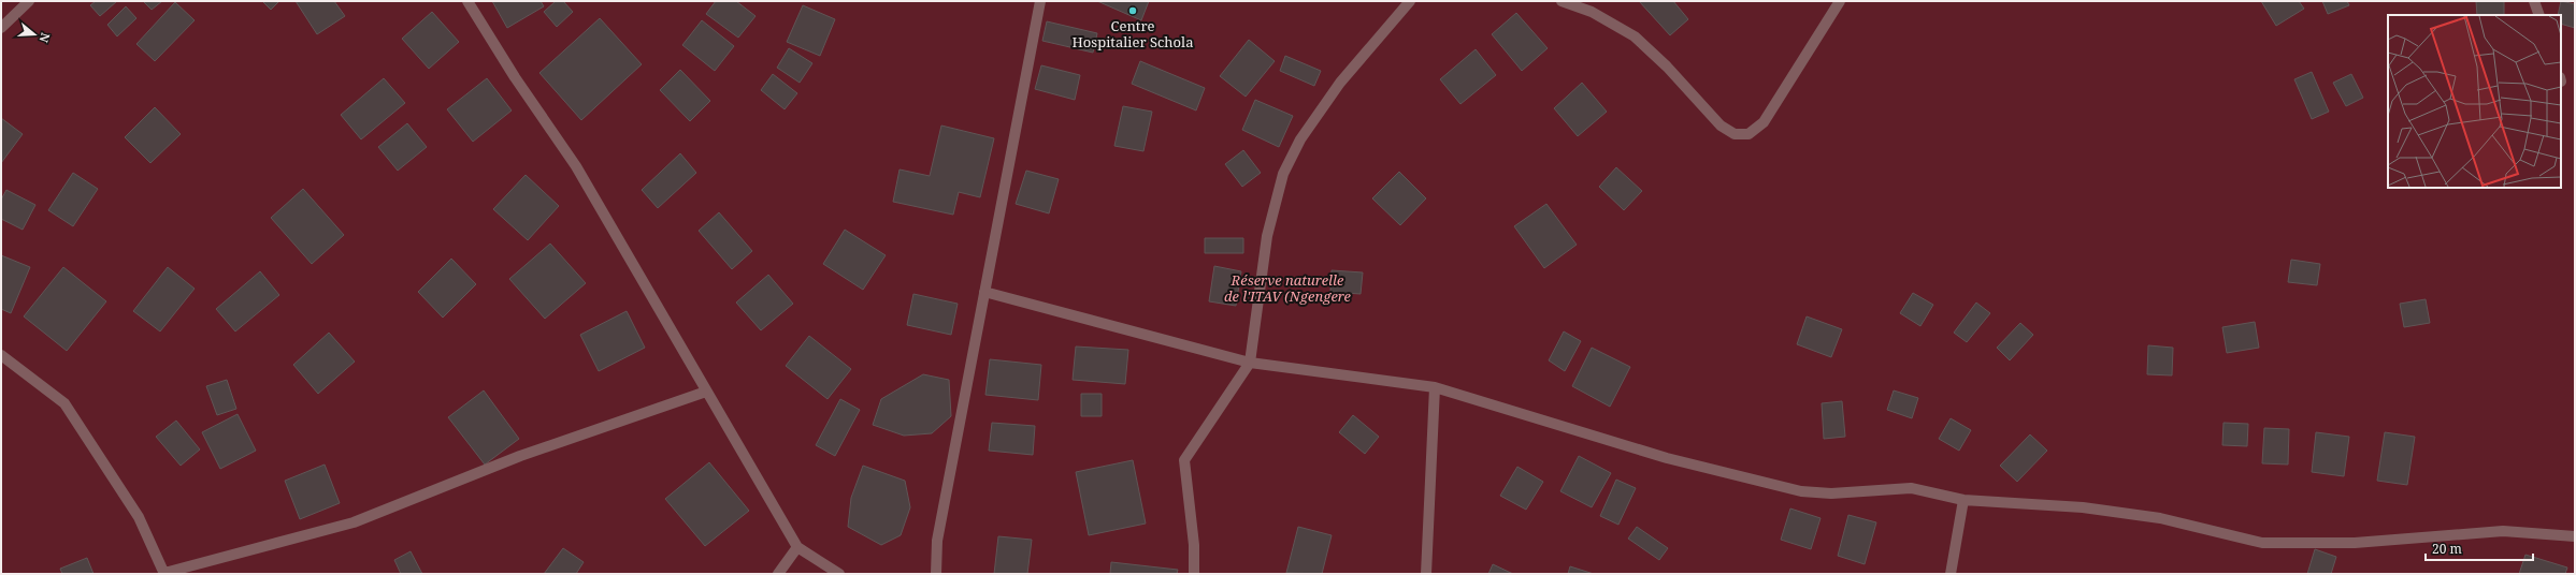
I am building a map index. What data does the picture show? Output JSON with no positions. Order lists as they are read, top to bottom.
{
  "parks": ["Réserve naturelle de l'ITAV (Ngengere"],
  "places": ["Centre Hospitalier Schola"],
  "scale_bar": "20 m",
  "north": "right"
}
